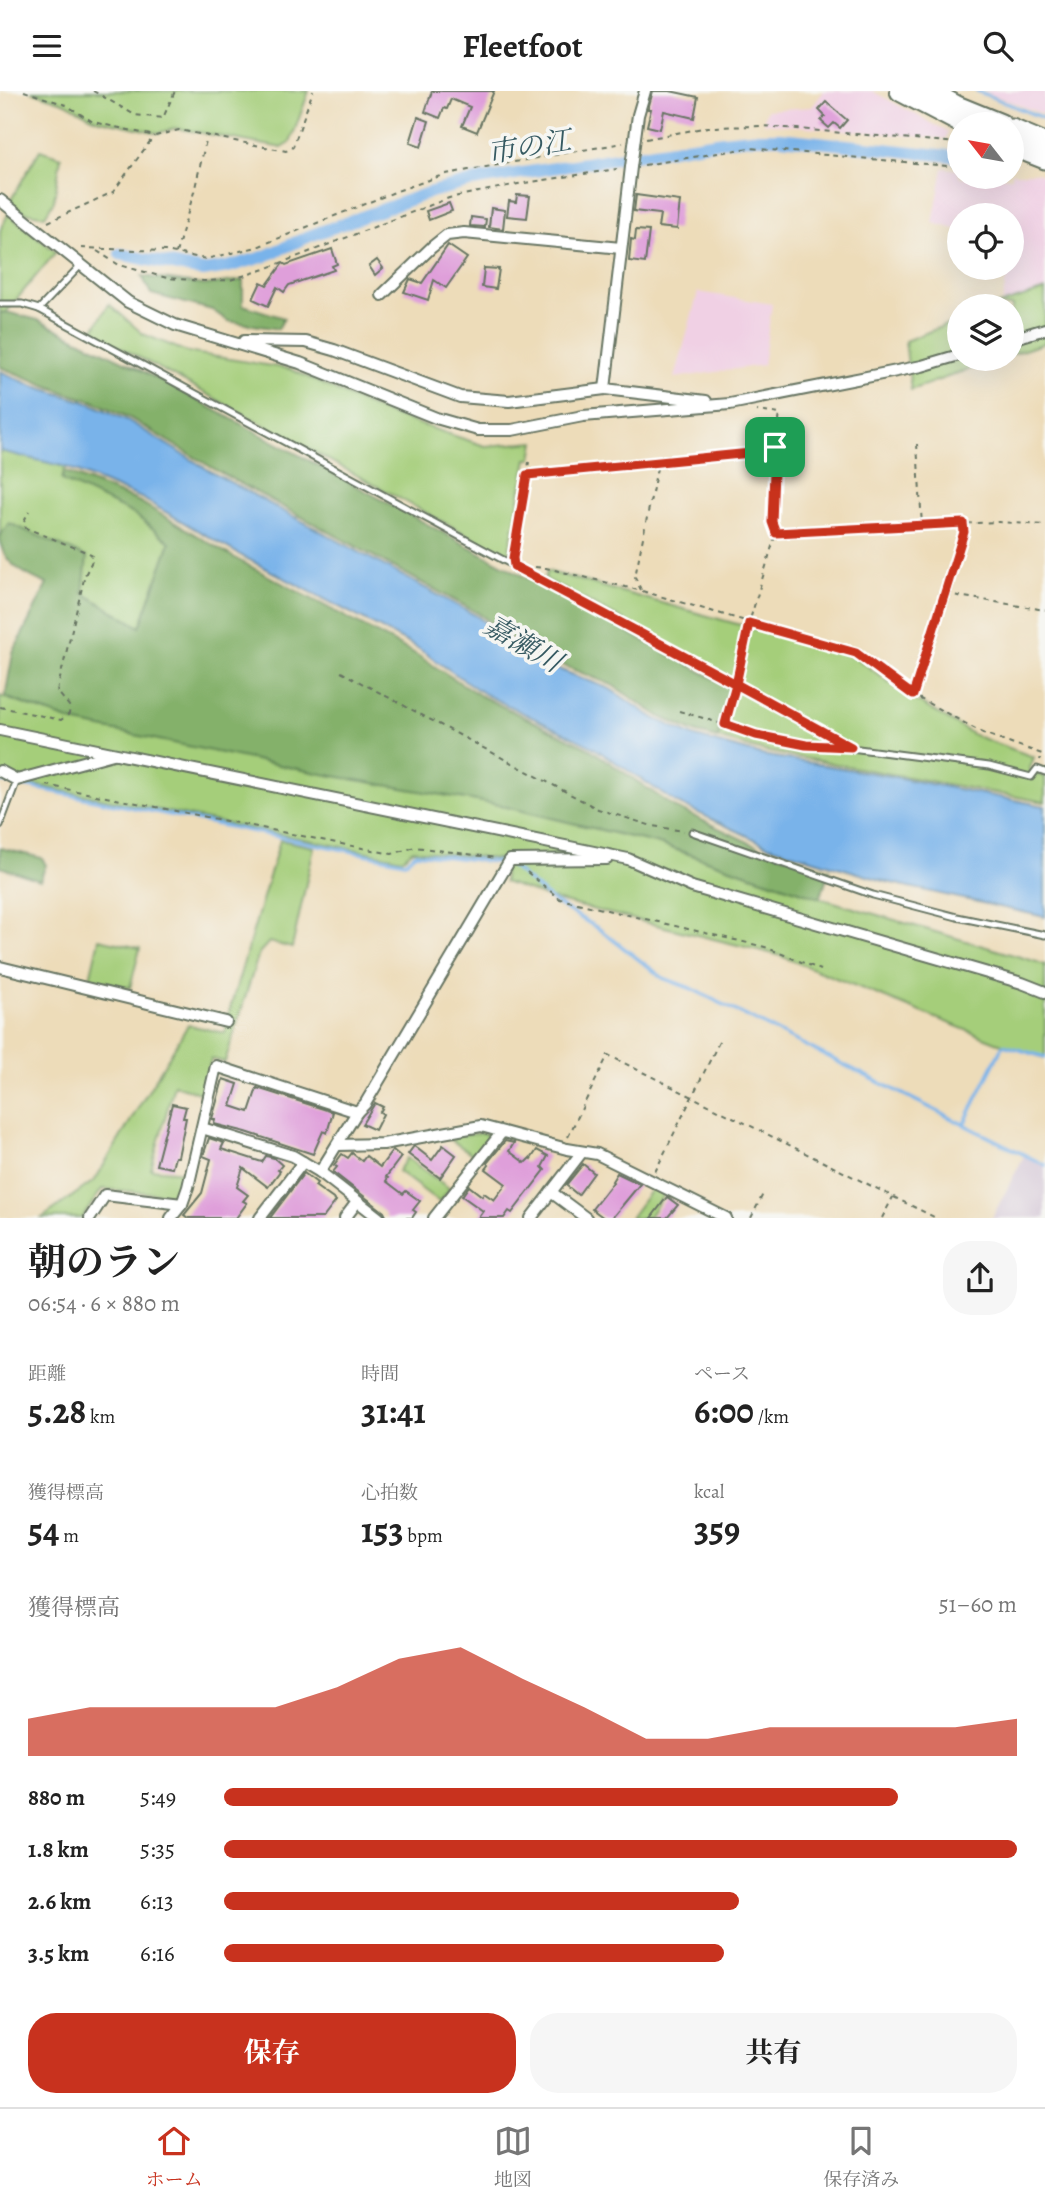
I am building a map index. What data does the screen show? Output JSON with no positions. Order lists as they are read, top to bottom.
{
  "water": ["市の江", "嘉瀬川"],
  "north": "top left",
  "page": {
    "header": "Fleetfoot",
    "heading": ["朝のラン", "06:54 · 6 × 880 m"],
    "stats": [
      ["距離", "5.28 km"],
      ["時間", "31:41"],
      ["ペース", "6:00 /km"],
      ["獲得標高", "54 m"],
      ["心拍数", "153 bpm"],
      ["kcal", "359"]
    ],
    "chart": ["獲得標高", "51–60 m"],
    "list": [
      {
        "name": "880 m",
        "note": "5:49"
      },
      {
        "name": "1.8 km",
        "note": "5:35"
      },
      {
        "name": "2.6 km",
        "note": "6:13"
      },
      {
        "name": "3.5 km",
        "note": "6:16"
      }
    ],
    "buttons": ["保存", "共有"],
    "tabs": ["ホーム", "地図", "保存済み"]
  }
}
